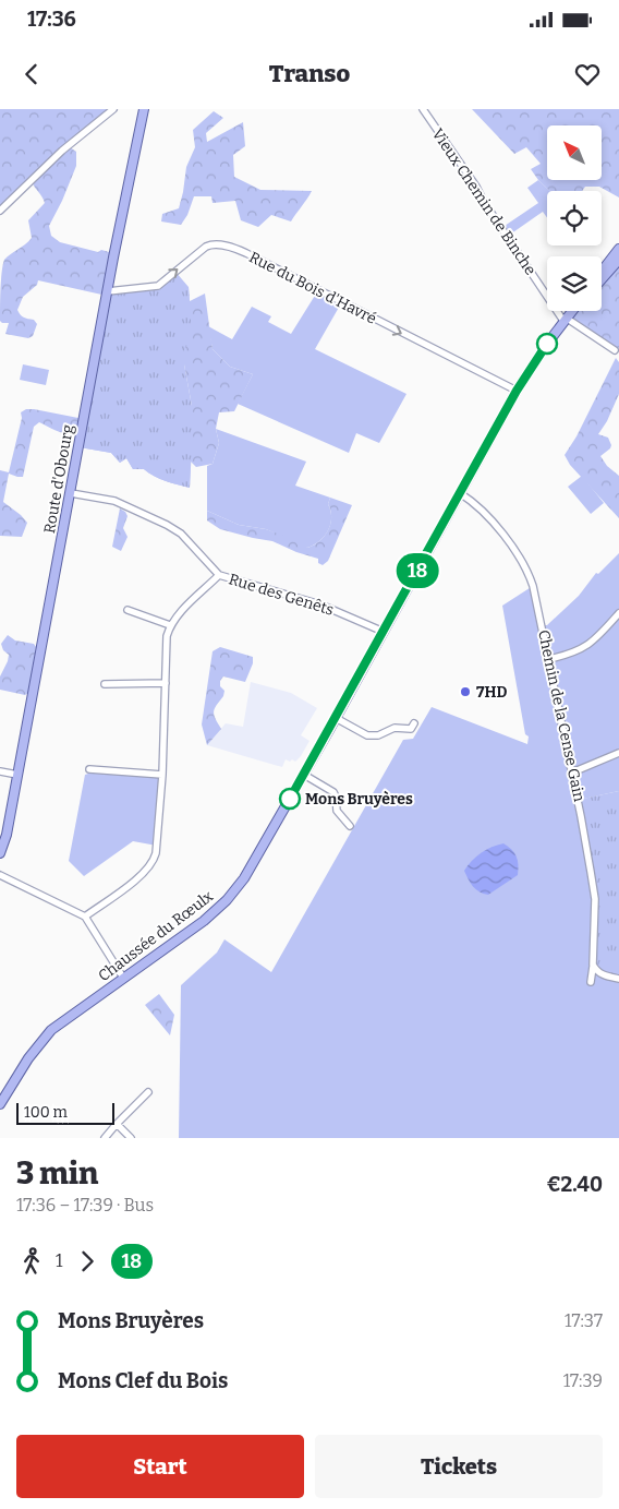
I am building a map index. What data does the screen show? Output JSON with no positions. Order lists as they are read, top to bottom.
{
  "streets": {
    "main road": ["Route d'Obourg", "Chaussée du Rœulx"],
    "street": [
      "Vieux Chemin de Binche",
      "Rue du Bois d'Havré",
      "Rue des Genêts",
      "Chemin de la Cense Gain"
    ]
  },
  "crossings": [
    ["Vieux Chemin de Binche", "Chaussée du Rœulx"],
    ["Rue du Bois d'Havré", "Route d'Obourg"],
    ["Rue du Bois d'Havré", "Chaussée du Rœulx"],
    ["Route d'Obourg", "Rue des Genêts"],
    ["Rue des Genêts", "Chaussée du Rœulx"],
    ["Chemin de la Cense Gain", "Chaussée du Rœulx"]
  ],
  "one_way": ["Rue du Bois d'Havré"],
  "places": ["7HD", "Mons Bruyères"],
  "lines": ["bus line 18"],
  "scale_bar": "100 m",
  "north": "top left",
  "page": {
    "status": "17:36",
    "header": "Transo",
    "on_map": "18",
    "scale": "100 m",
    "heading": ["3 min", "17:36 – 17:39 · Bus", "€2.40"],
    "legs": ["1", "18"],
    "list": [
      {
        "name": "Mons Bruyères",
        "value": "17:37"
      },
      {
        "name": "Mons Clef du Bois",
        "value": "17:39"
      }
    ],
    "buttons": ["Start", "Tickets"]
  }
}
